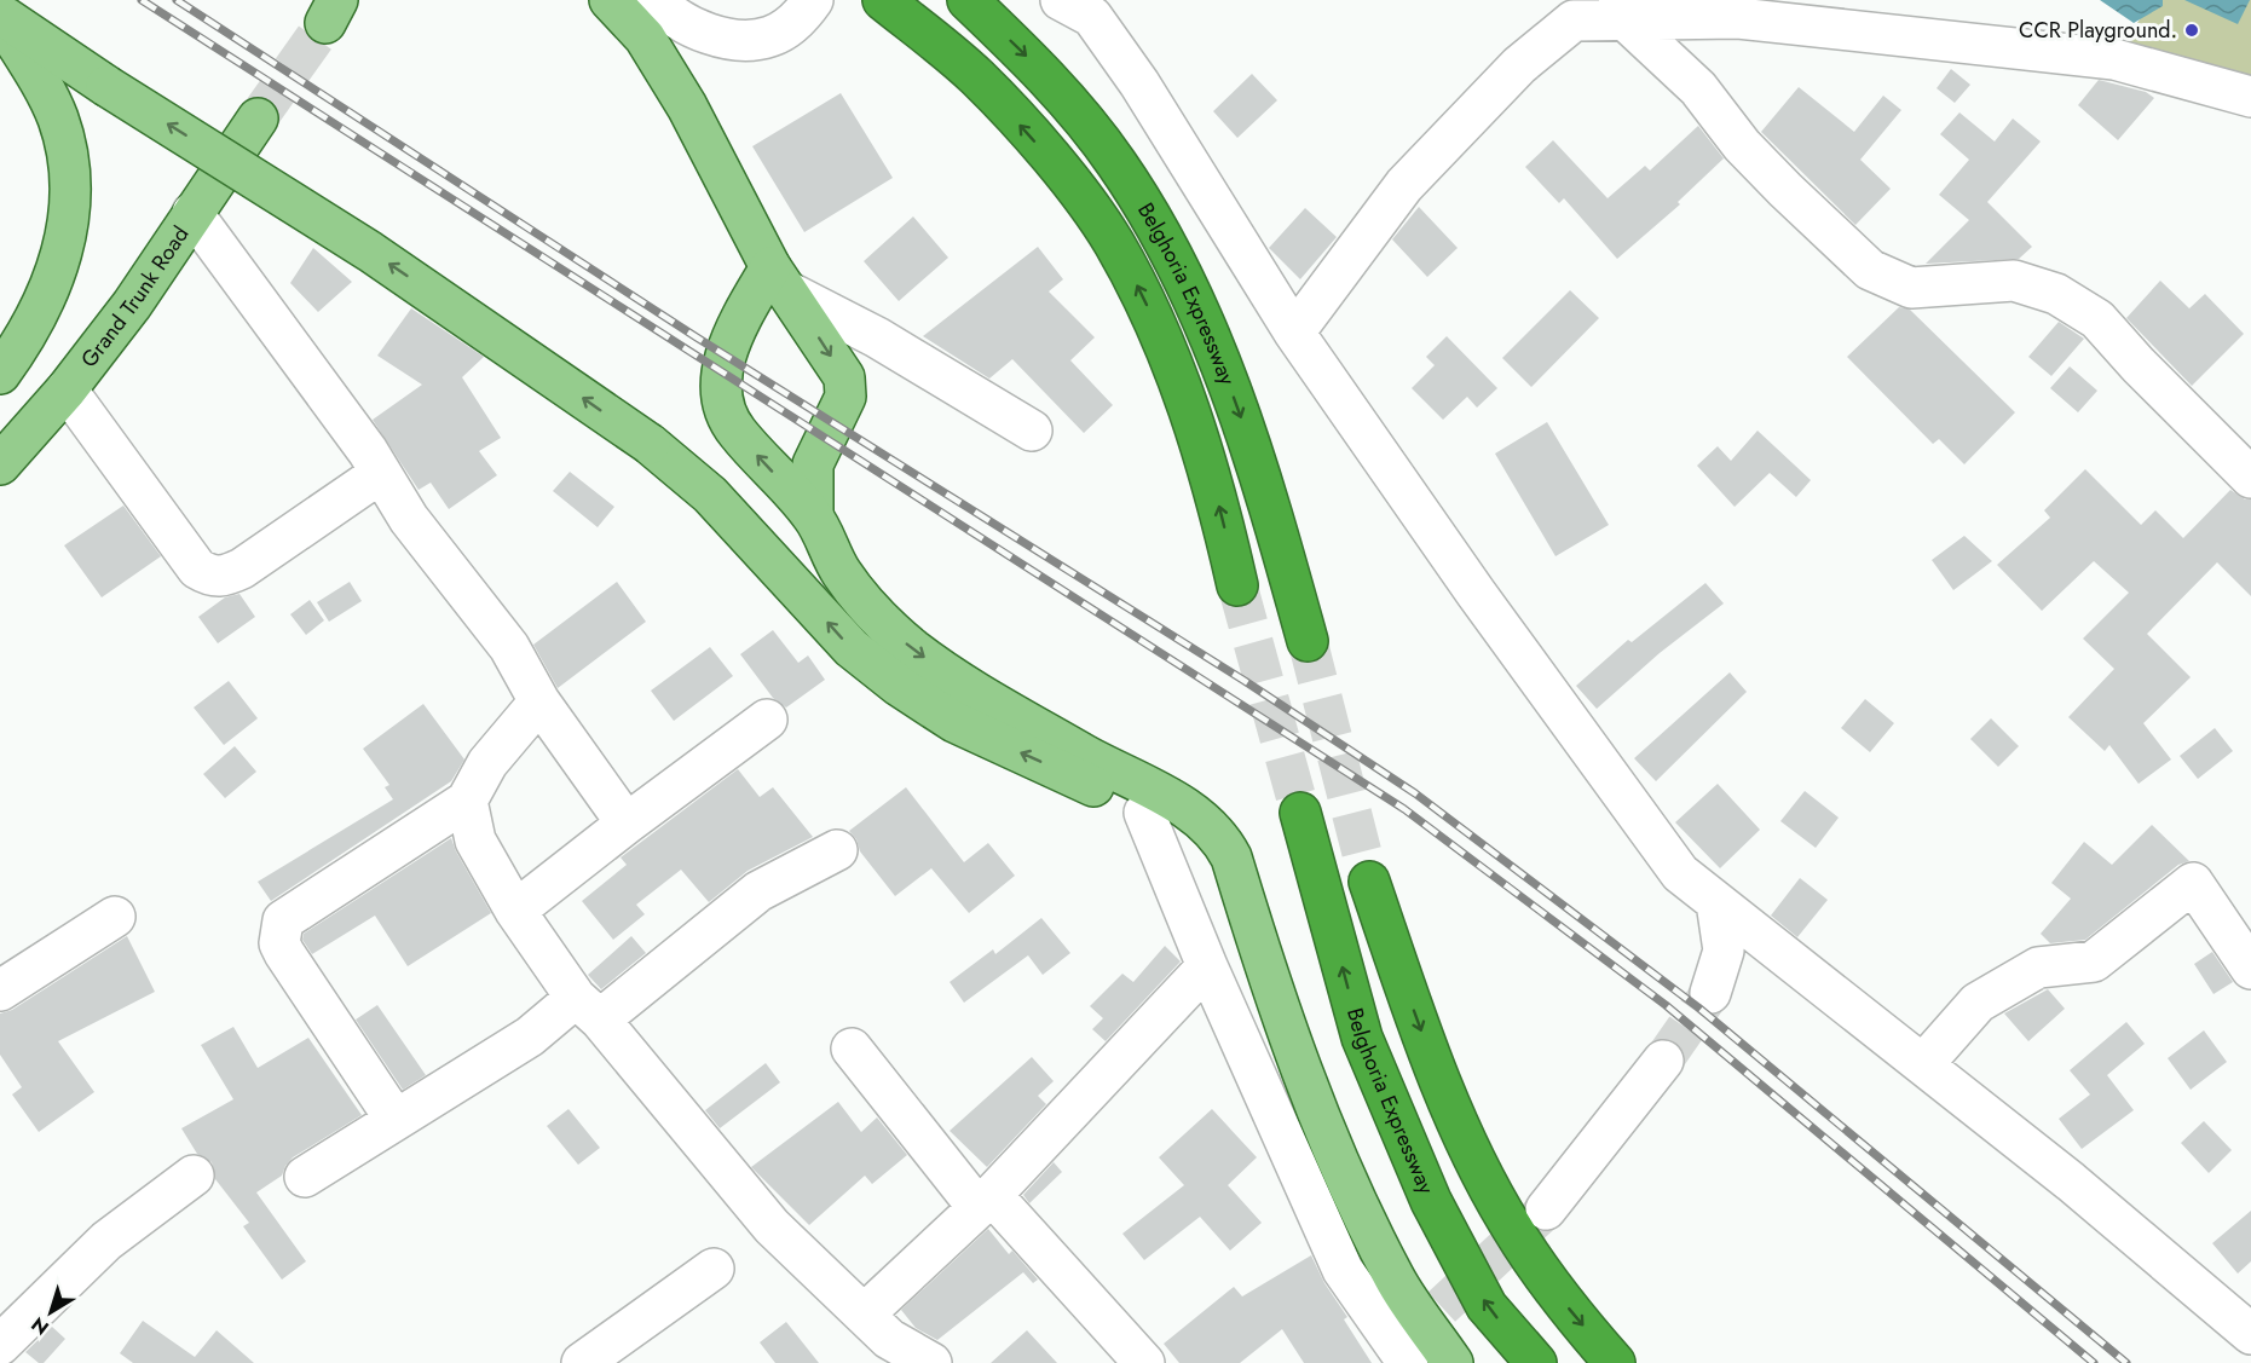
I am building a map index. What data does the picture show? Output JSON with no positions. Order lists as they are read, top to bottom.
{
  "streets": {
    "highway": ["Belghoria Expressway"],
    "main road": ["Grand Trunk Road"]
  },
  "places": ["CCR Playground."],
  "north": "bottom left"
}
